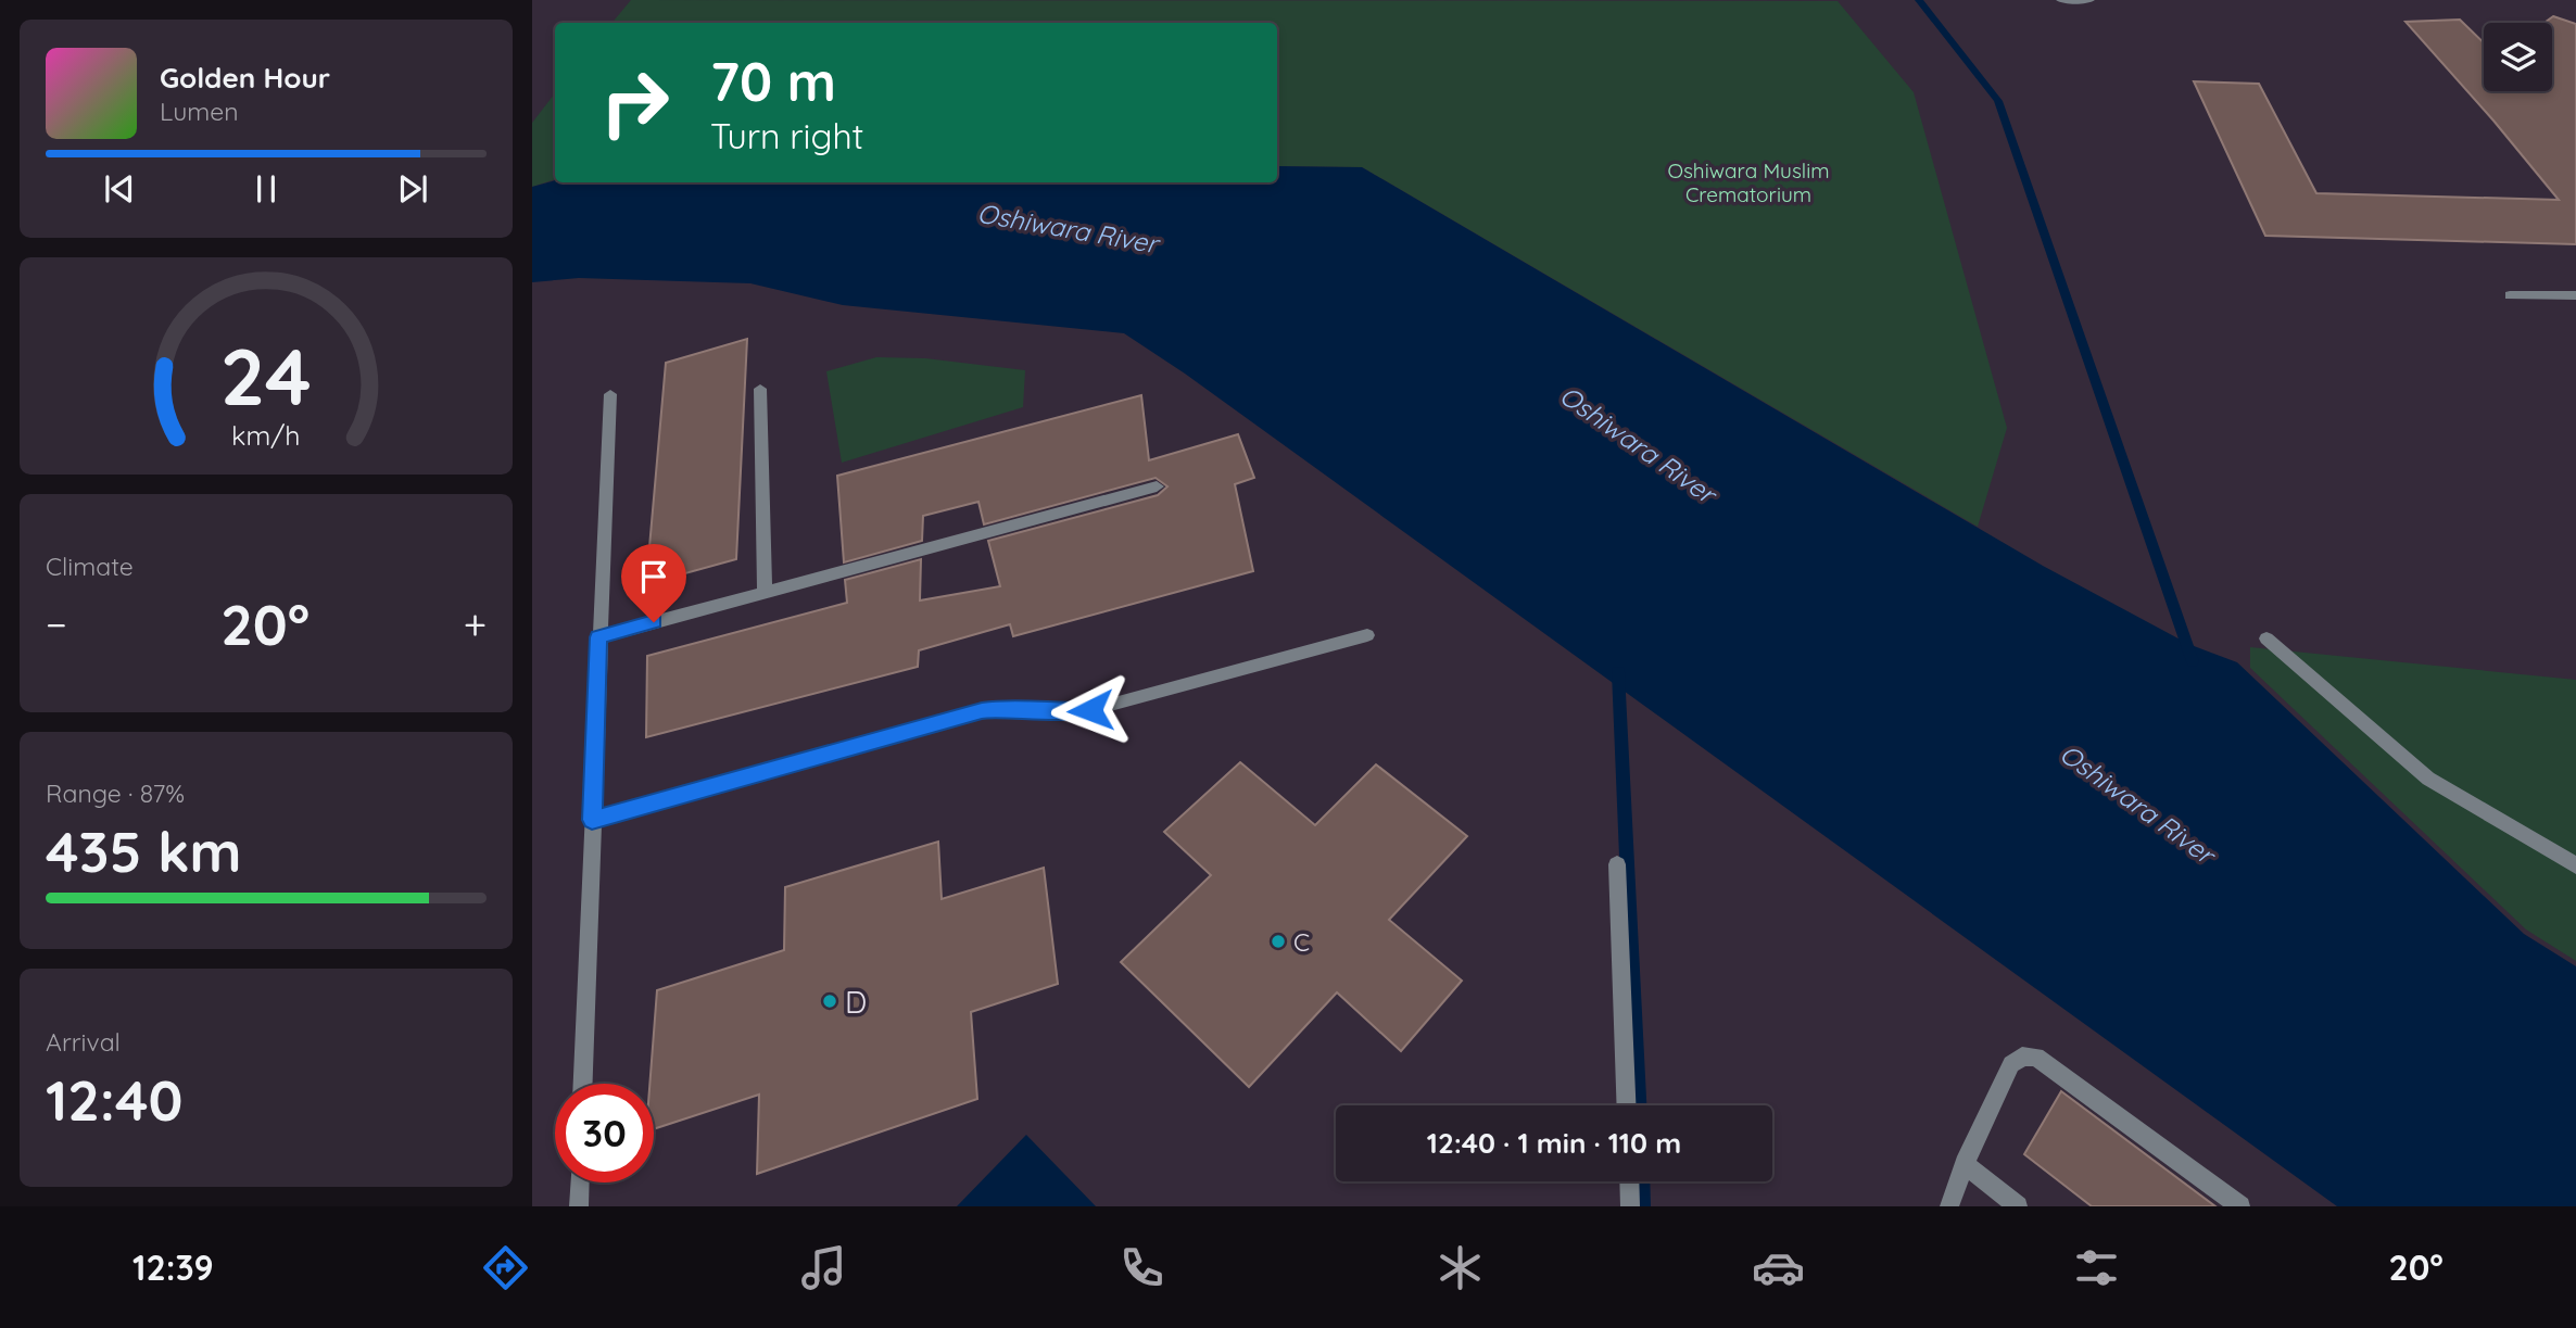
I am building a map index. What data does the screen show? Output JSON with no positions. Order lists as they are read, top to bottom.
{
  "water": ["Oshiwara River"],
  "parks": ["Oshiwara Muslim Crematorium"],
  "places": ["C", "D"],
  "page": {
    "turn": ["70 m", "Turn right"],
    "song": ["Golden Hour", "Lumen"],
    "tile": [
      "Climate",
      ["Range · 87%", "435 km"],
      ["Arrival", "12:40"]
    ],
    "heat": ["−", "20°", "+"],
    "limit": "30",
    "trip": "12:40 · 1 min · 110 m",
    "tabs": ["12:39", "20°"],
    "gauge": ["24", "km/h"]
  }
}
